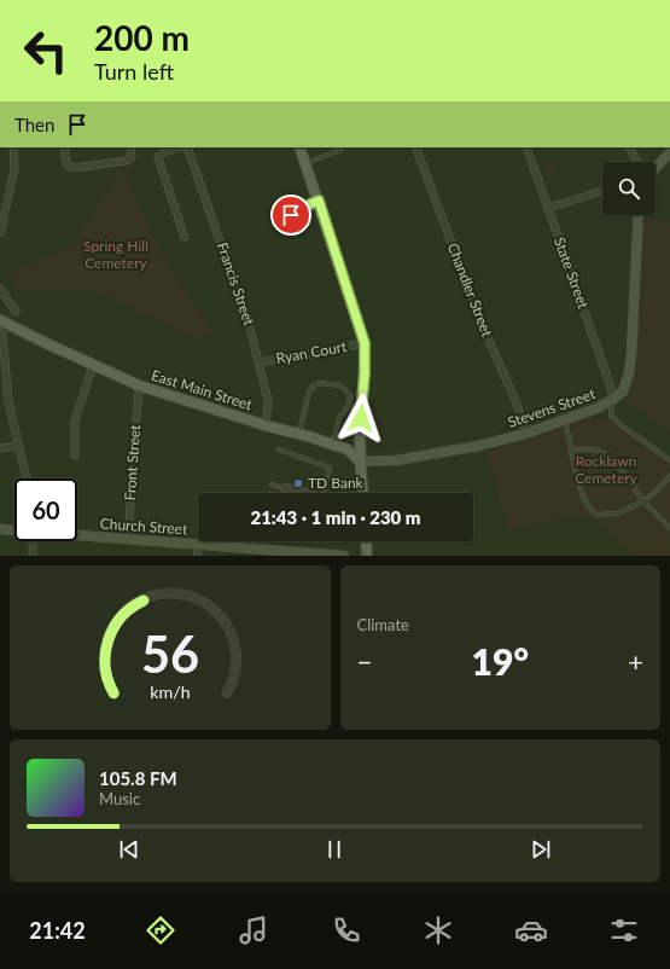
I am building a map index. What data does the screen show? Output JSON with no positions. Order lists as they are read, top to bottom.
{
  "streets": {
    "main road": ["East Main Street"],
    "street": [
      "State Street",
      "Francis Street",
      "Chandler Street",
      "Ryan Court",
      "Stevens Street",
      "Front Street",
      "Church Street"
    ]
  },
  "crossings": [
    ["State Street", "Stevens Street"],
    ["Francis Street", "Ryan Court"],
    ["Francis Street", "East Main Street"],
    ["Chandler Street", "Stevens Street"],
    ["East Main Street", "Stevens Street"],
    ["East Main Street", "Front Street"],
    ["Front Street", "Church Street"]
  ],
  "parks": ["Spring Hill Cemetery", "Rocklawn Cemetery"],
  "places": ["TD Bank"],
  "page": {
    "turn": ["200 m", "Turn left"],
    "then": "Then",
    "limit": "60",
    "trip": "21:43 · 1 min · 230 m",
    "tile": "Climate",
    "heat": ["−", "19°", "+"],
    "song": ["105.8 FM", "Music"],
    "tabs": "21:42",
    "gauge": ["56", "km/h"]
  }
}
